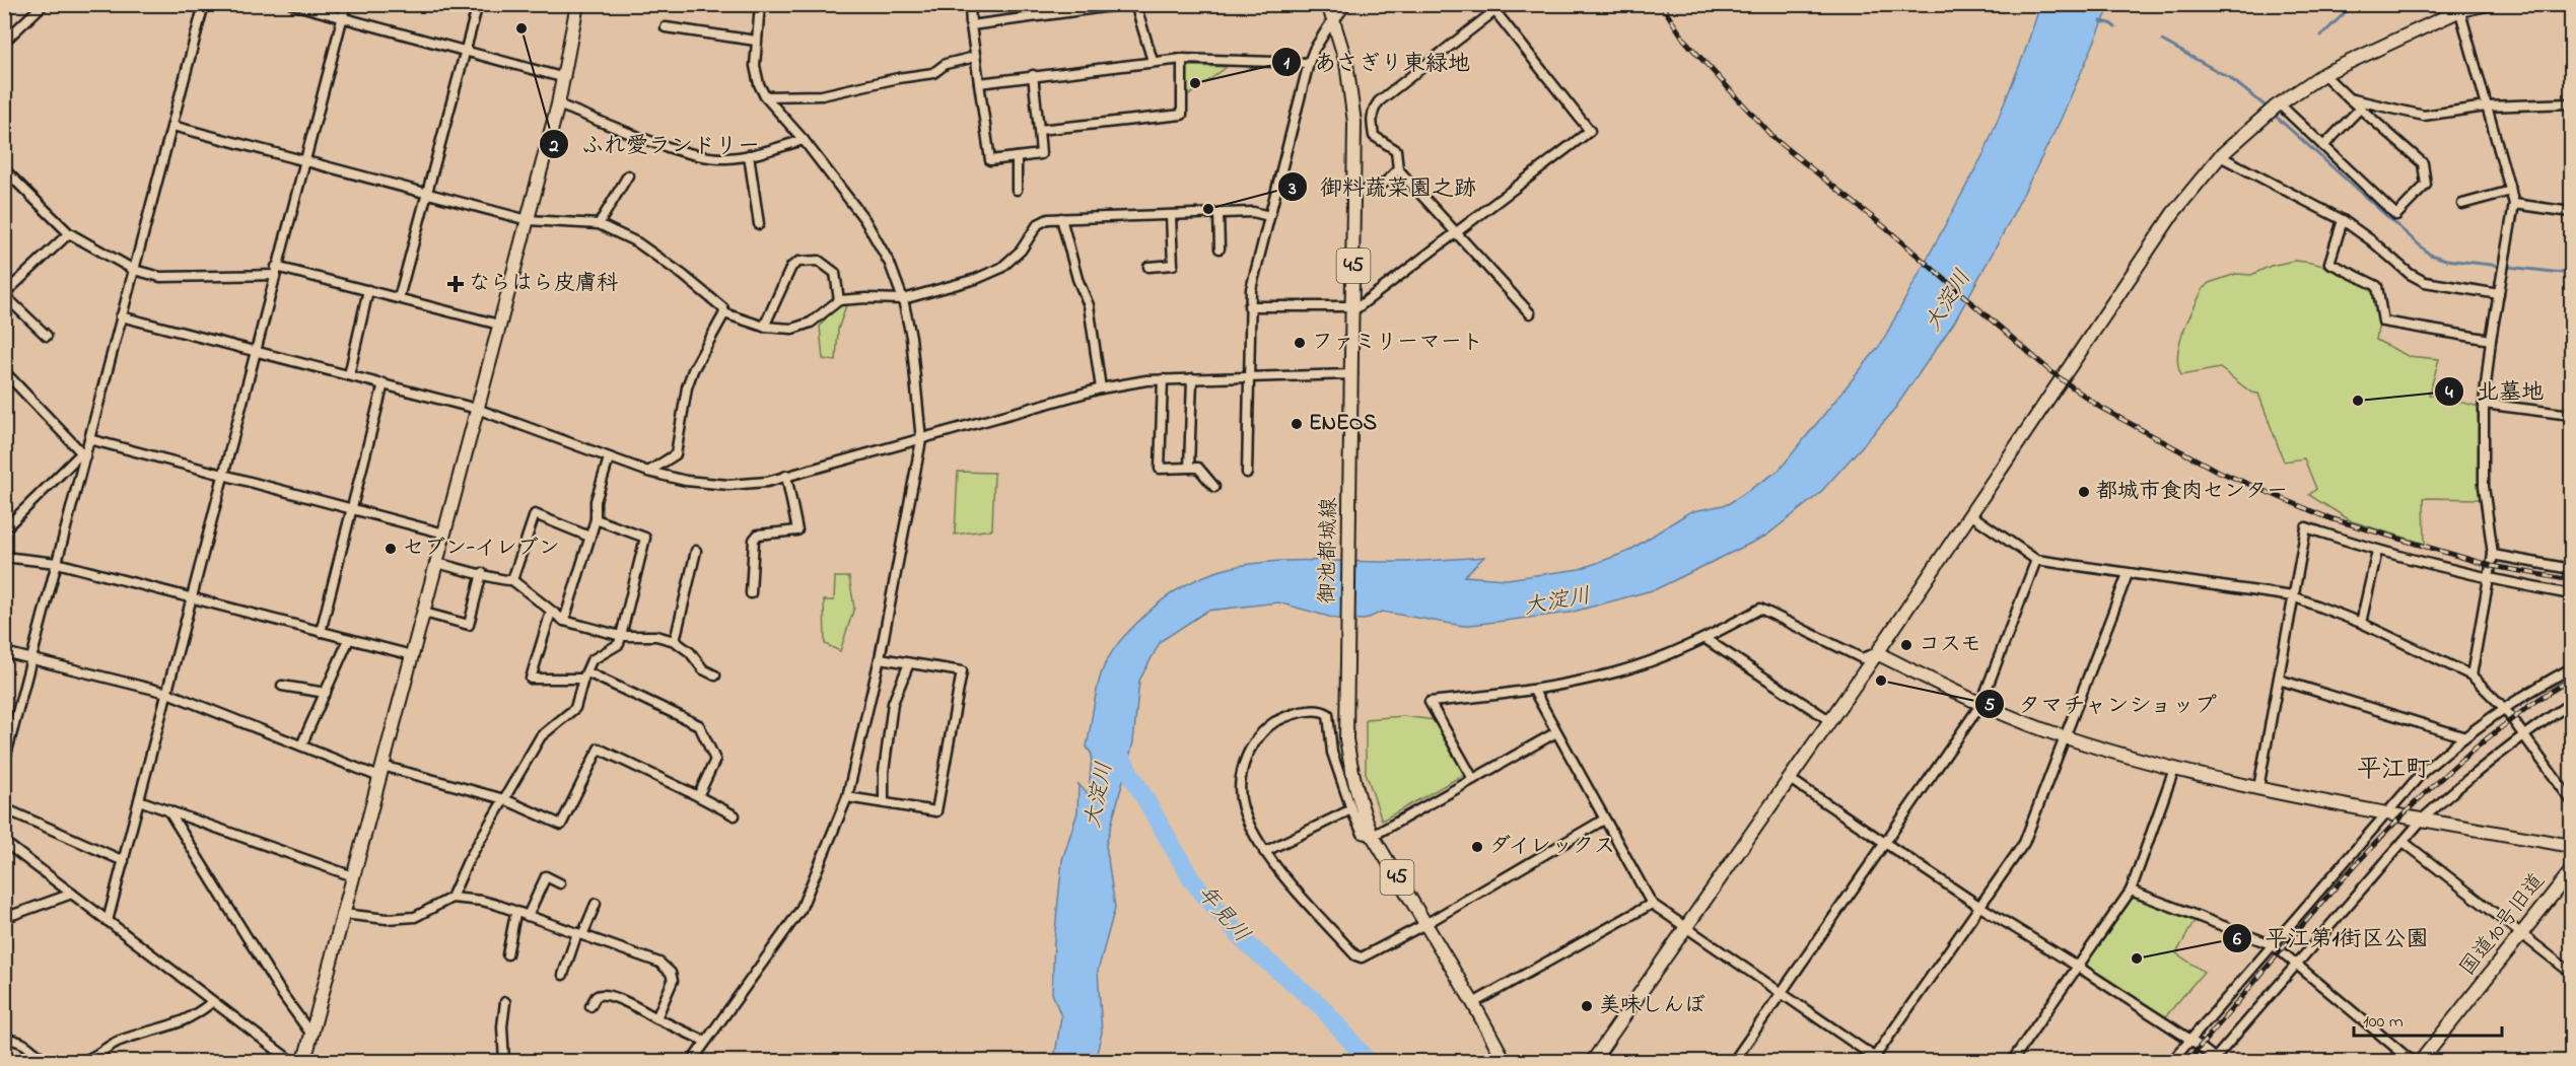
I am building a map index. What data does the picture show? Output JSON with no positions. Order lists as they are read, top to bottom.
{
  "streets": {
    "street": ["45", "御池都城線", "国道10号旧道"]
  },
  "districts": ["平江町"],
  "water": ["大淀川", "年見川"],
  "places": {
    "other": [
      "ふれ愛ランドリー",
      "あさぎり東緑地",
      "御料蔬菜園之跡",
      "ファミリーマート",
      "北墓地",
      "ENEOS",
      "都城市食肉センター",
      "セブン-イレブン",
      "コスモ",
      "タマチャンショップ",
      "ダイレックス",
      "平江第1街区公園",
      "美味しんぼ"
    ],
    "health": ["ならはら皮膚科"]
  },
  "scale_bar": "100 m"
}
